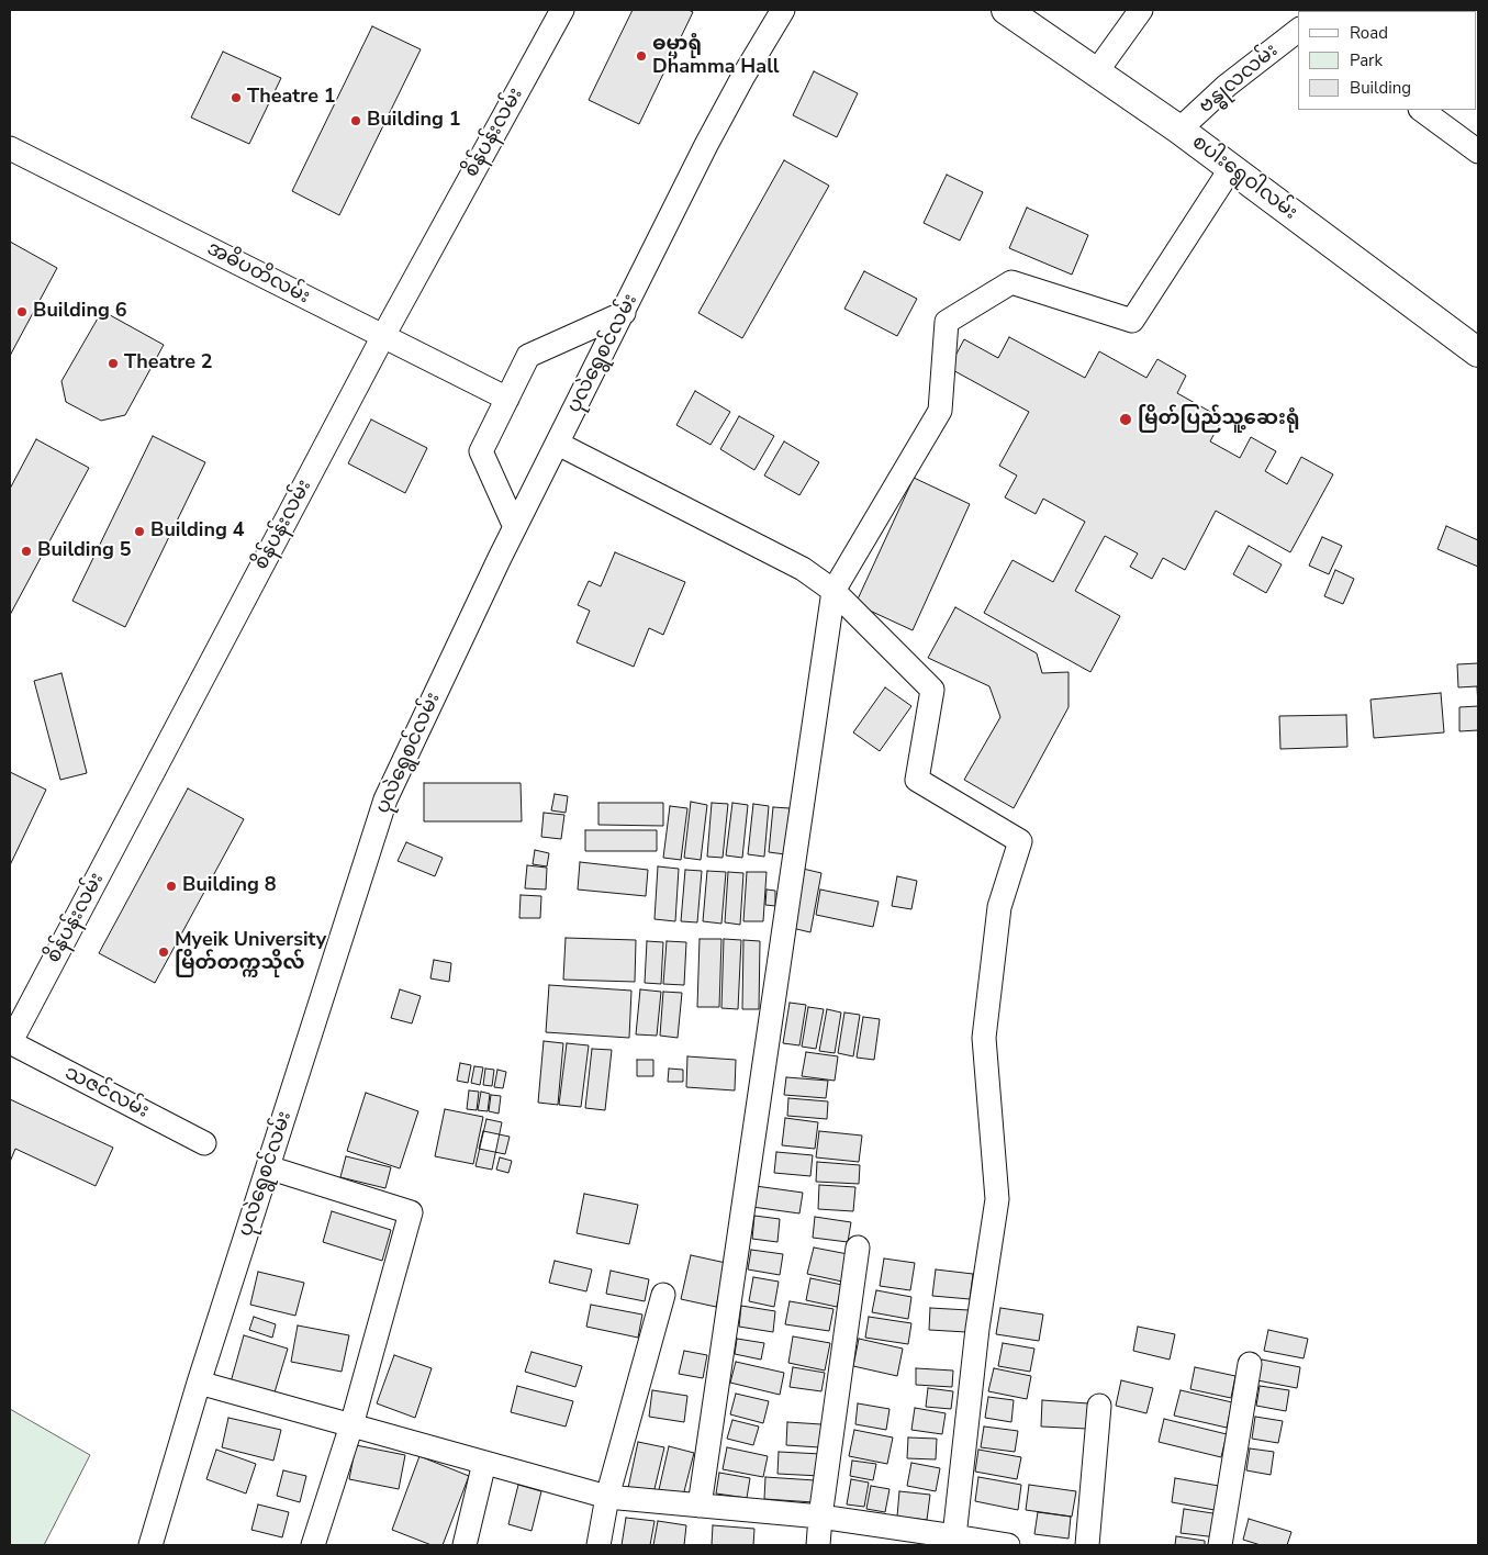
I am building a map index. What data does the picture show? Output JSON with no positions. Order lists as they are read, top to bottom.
{
  "streets": {
    "main road": ["စပါးရွေဝါလမ်း"],
    "street": [
      "ဗန္ဓုလလမ်း",
      "စိန်ပန်းလမ်း",
      "အဓိပတိလမ်း",
      "ပုလဲရွေစင်လမ်း",
      "သဇင်လမ်း"
    ]
  },
  "crossings": [
    ["ဗန္ဓုလလမ်း", "စပါးရွေဝါလမ်း"],
    ["စိန်ပန်းလမ်း", "အဓိပတိလမ်း"],
    ["စိန်ပန်းလမ်း", "သဇင်လမ်း"]
  ],
  "places": [
    "ဓမ္မာရုံ Dhamma Hall",
    "Theatre 1",
    "Building 1",
    "Building 6",
    "Theatre 2",
    "မြိတ်ပြည်သူ့ဆေးရုံ",
    "Building 4",
    "Building 5",
    "Building 8",
    "Myeik University မြိတ်တက္ကသိုလ်"
  ],
  "legend": ["Road", "Park", "Building"]
}
